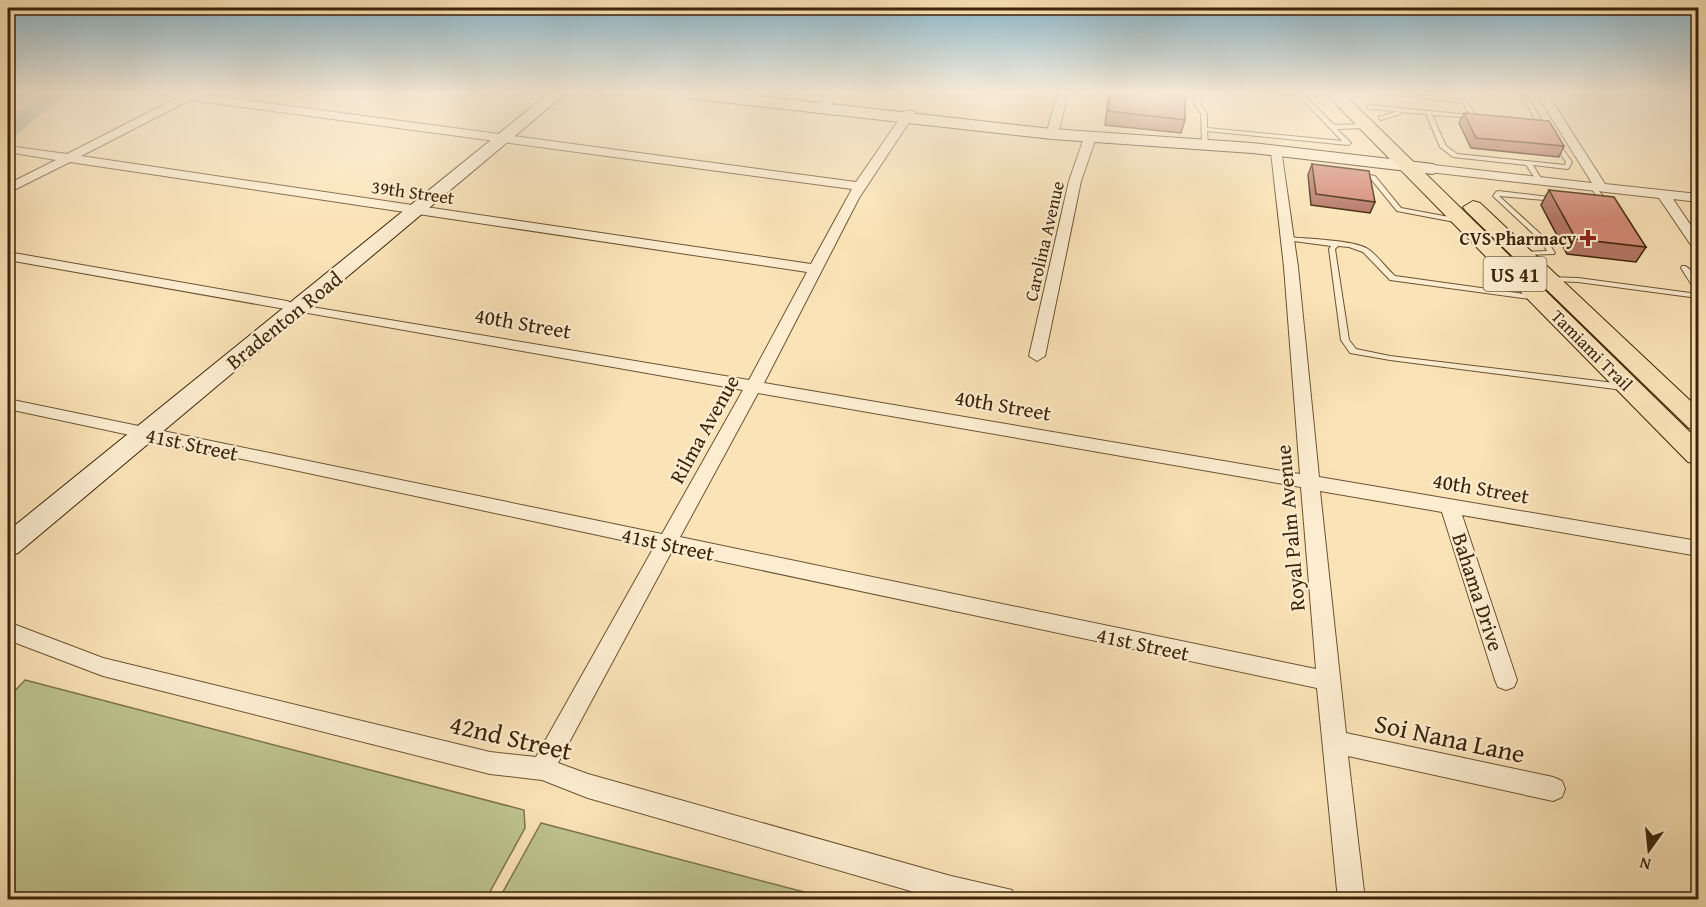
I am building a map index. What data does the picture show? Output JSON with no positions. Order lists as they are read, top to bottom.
{
  "streets": {
    "main road": ["US 41", "Tamiami Trail"],
    "street": [
      "39th Street",
      "Carolina Avenue",
      "Bradenton Road",
      "40th Street",
      "Rilma Avenue",
      "41st Street",
      "Royal Palm Avenue",
      "Bahama Drive",
      "42nd Street",
      "Soi Nana Lane"
    ]
  },
  "crossings": [
    ["39th Street", "Bradenton Road"],
    ["39th Street", "Rilma Avenue"],
    ["Bradenton Road", "40th Street"],
    ["Bradenton Road", "41st Street"],
    ["40th Street", "Rilma Avenue"],
    ["40th Street", "Royal Palm Avenue"],
    ["40th Street", "Bahama Drive"],
    ["Rilma Avenue", "41st Street"],
    ["Rilma Avenue", "42nd Street"],
    ["41st Street", "Royal Palm Avenue"],
    ["Royal Palm Avenue", "Soi Nana Lane"]
  ],
  "places": {
    "health": ["CVS Pharmacy"]
  },
  "north": "bottom"
}
